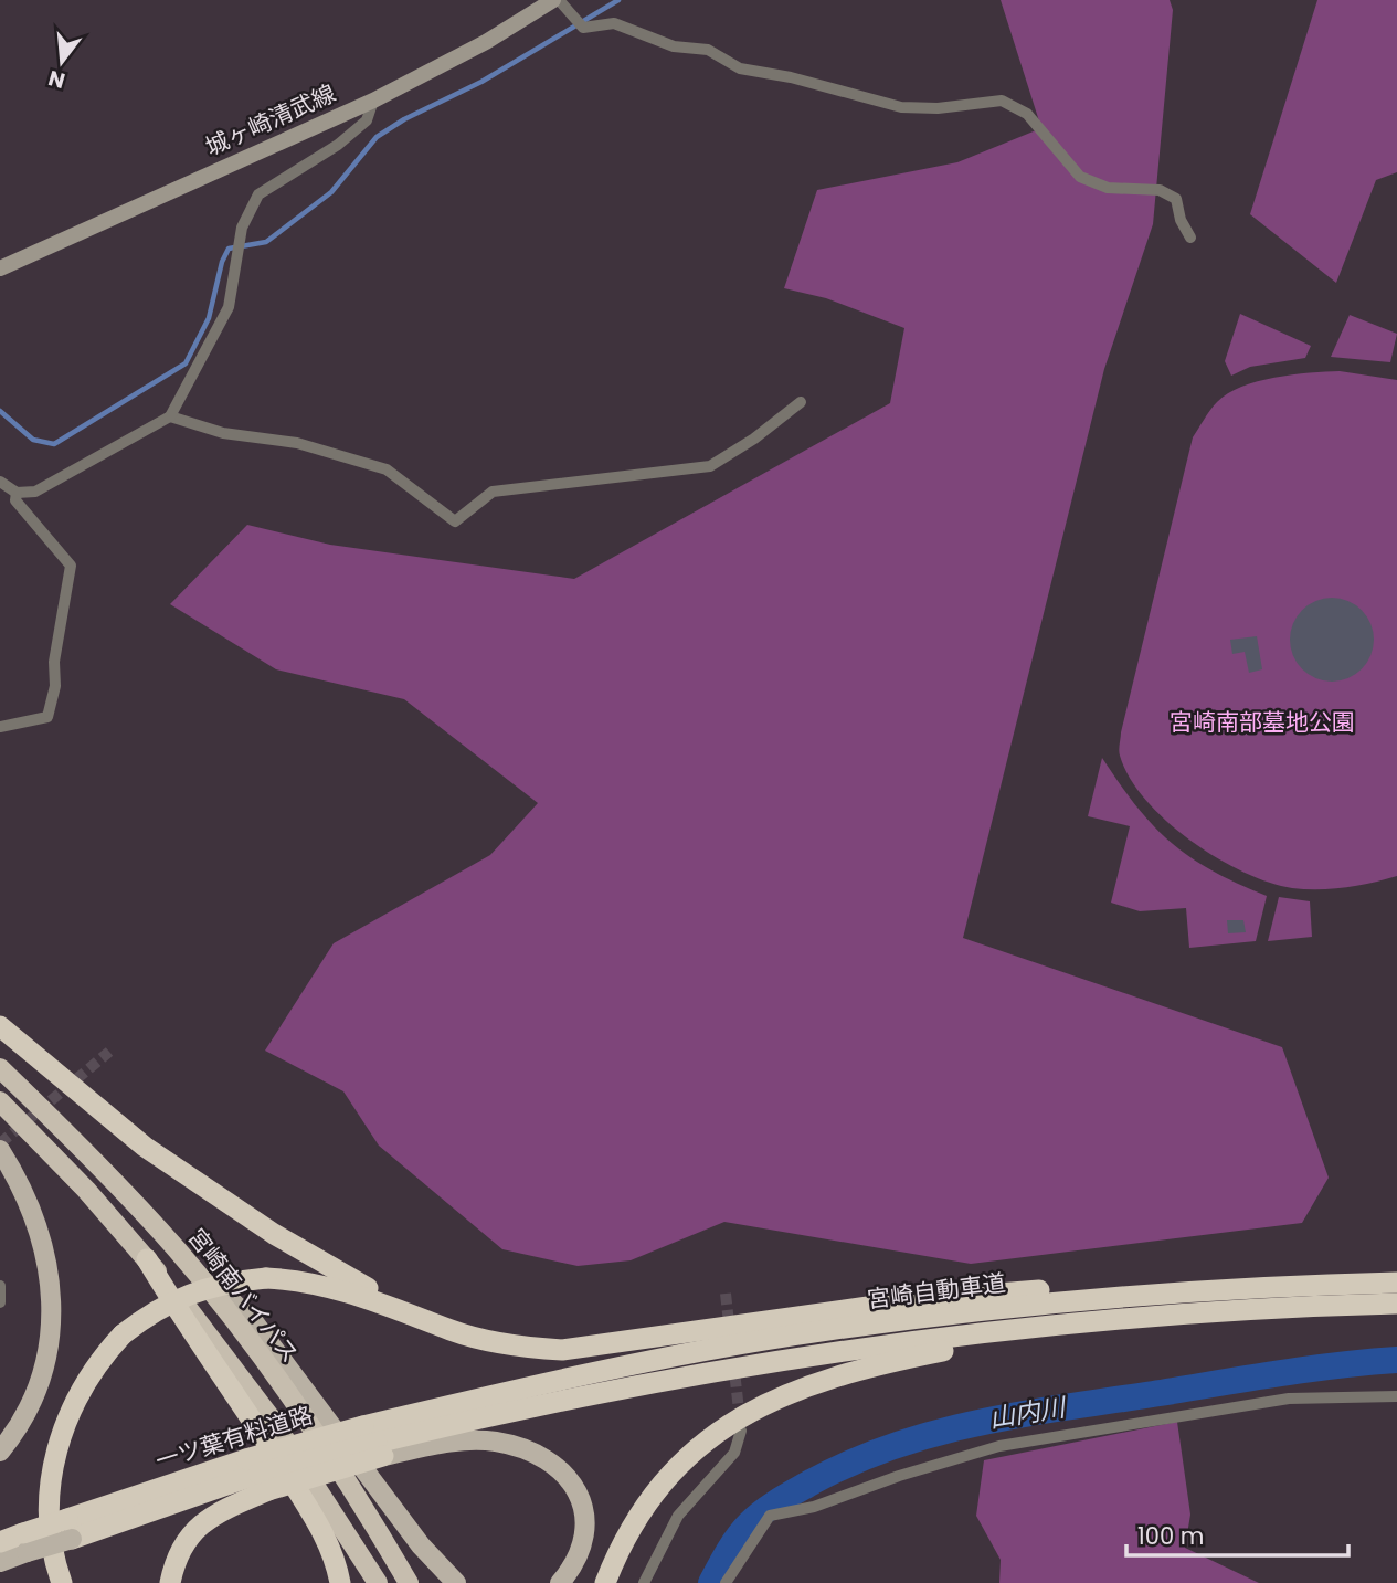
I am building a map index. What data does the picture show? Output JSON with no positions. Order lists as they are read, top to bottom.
{
  "streets": {
    "highway": ["宮崎自動車道", "宮崎南バイパス", "一ツ葉有料道路"],
    "main road": ["城ヶ崎清武線"]
  },
  "water": ["山内川"],
  "parks": ["宮崎南部墓地公園"],
  "scale_bar": "100 m",
  "north": "bottom"
}
